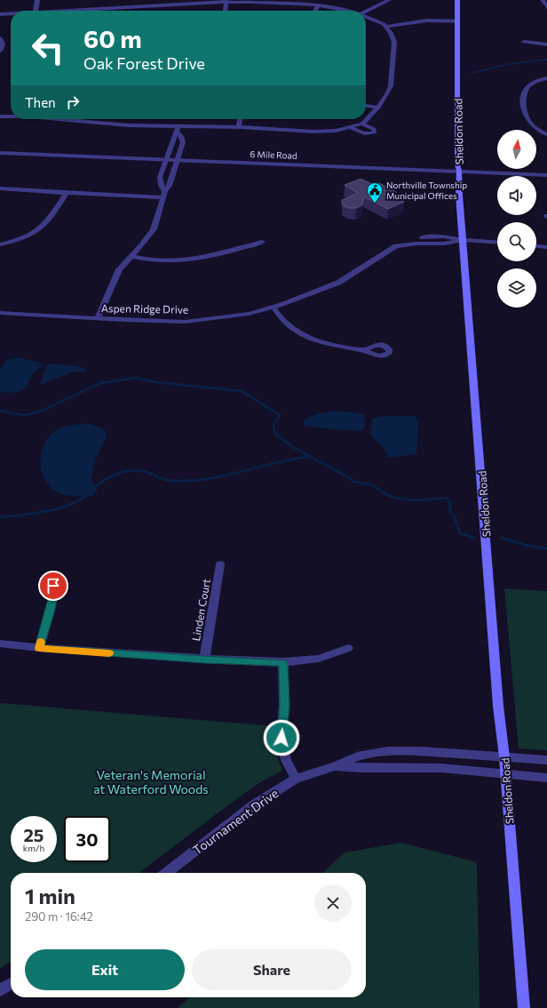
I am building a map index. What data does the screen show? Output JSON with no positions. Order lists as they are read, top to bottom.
{
  "streets": {
    "main road": ["Sheldon Road"],
    "street": [
      "6 Mile Road",
      "Aspen Ridge Drive",
      "Linden Court",
      "Tournament Drive"
    ]
  },
  "crossings": [
    ["Sheldon Road", "6 Mile Road"],
    ["Sheldon Road", "Aspen Ridge Drive"],
    ["Sheldon Road", "Tournament Drive"]
  ],
  "parks": ["Veteran's Memorial at Waterford Woods"],
  "places": {
    "public building": ["Northville Township Municipal Offices"]
  },
  "north": "top",
  "page": {
    "turn": ["60 m", "Oak Forest Drive"],
    "then": "Then",
    "speed": "25 km/h",
    "limit": "30",
    "heading": ["1 min", "290 m · 16:42"],
    "buttons": ["Exit", "Share"]
  }
}
